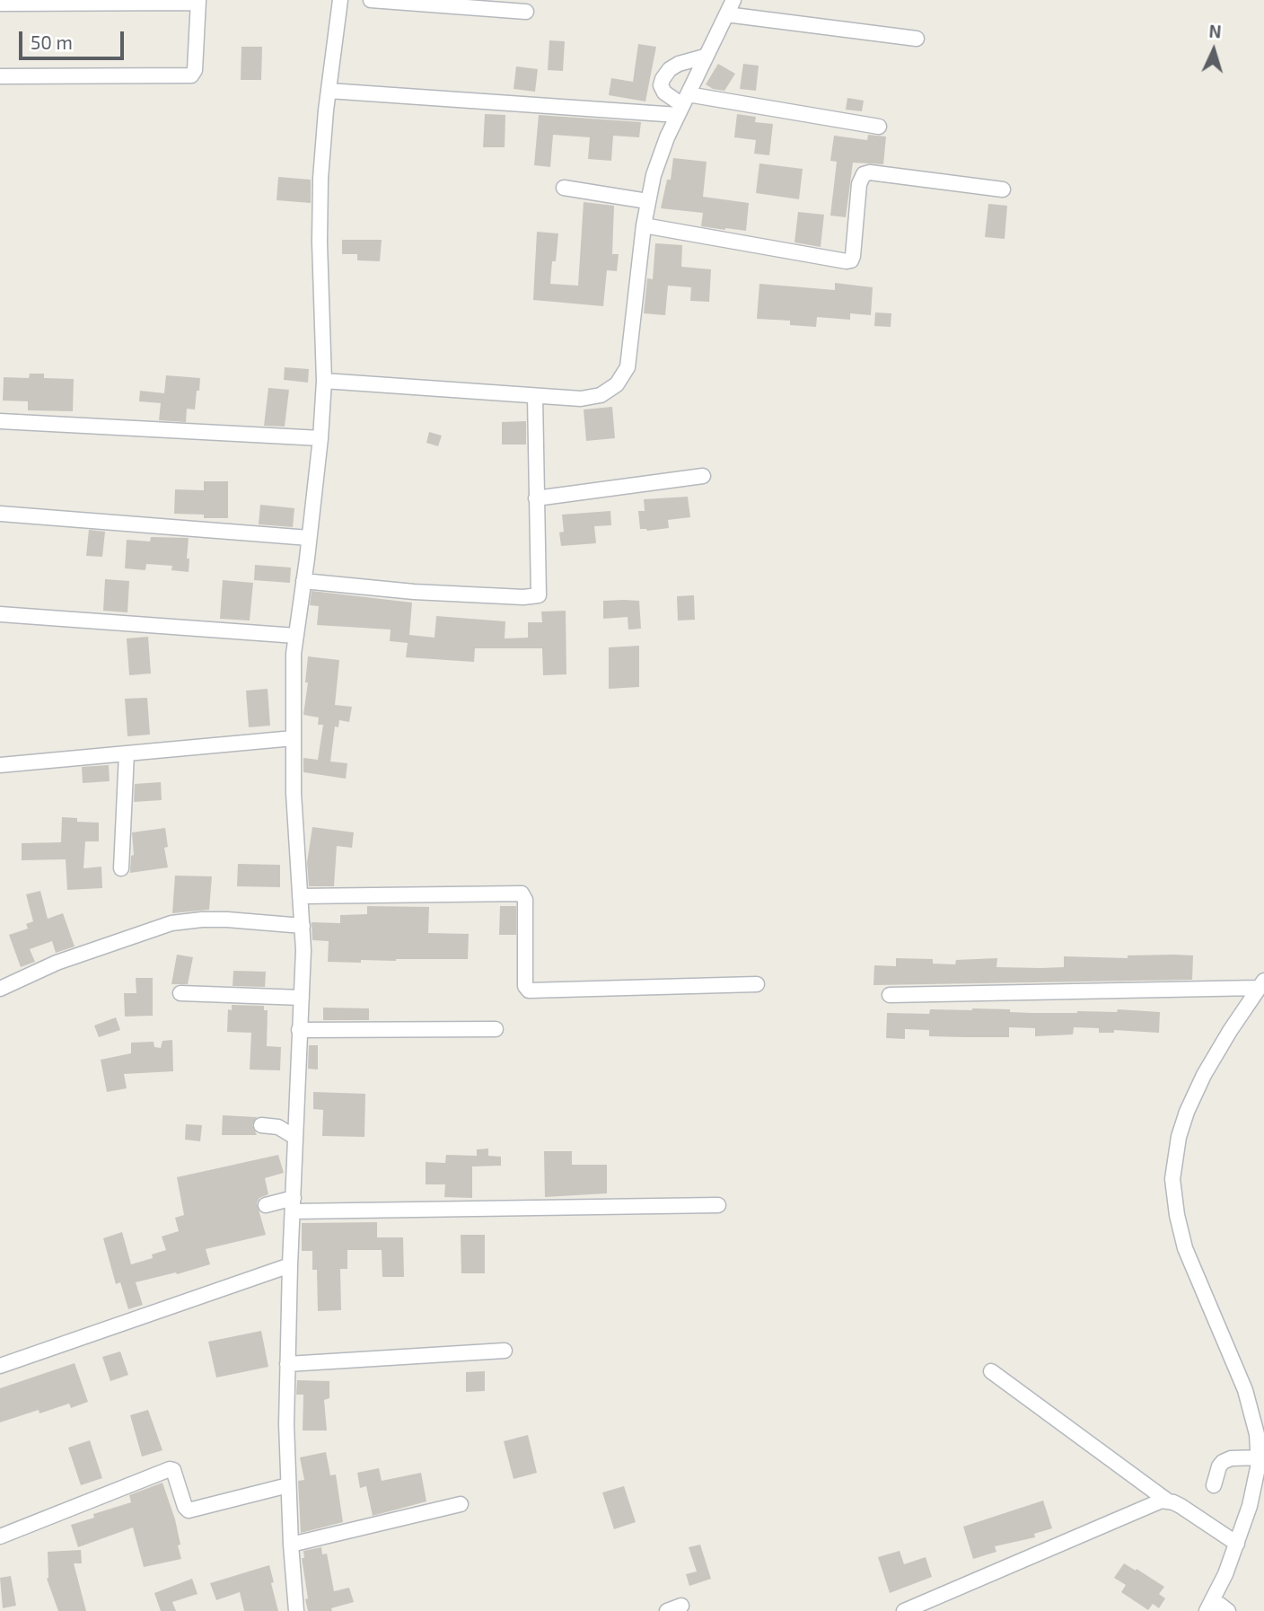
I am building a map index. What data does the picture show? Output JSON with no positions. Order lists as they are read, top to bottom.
{
  "scale_bar": "50 m",
  "north": "top"
}
